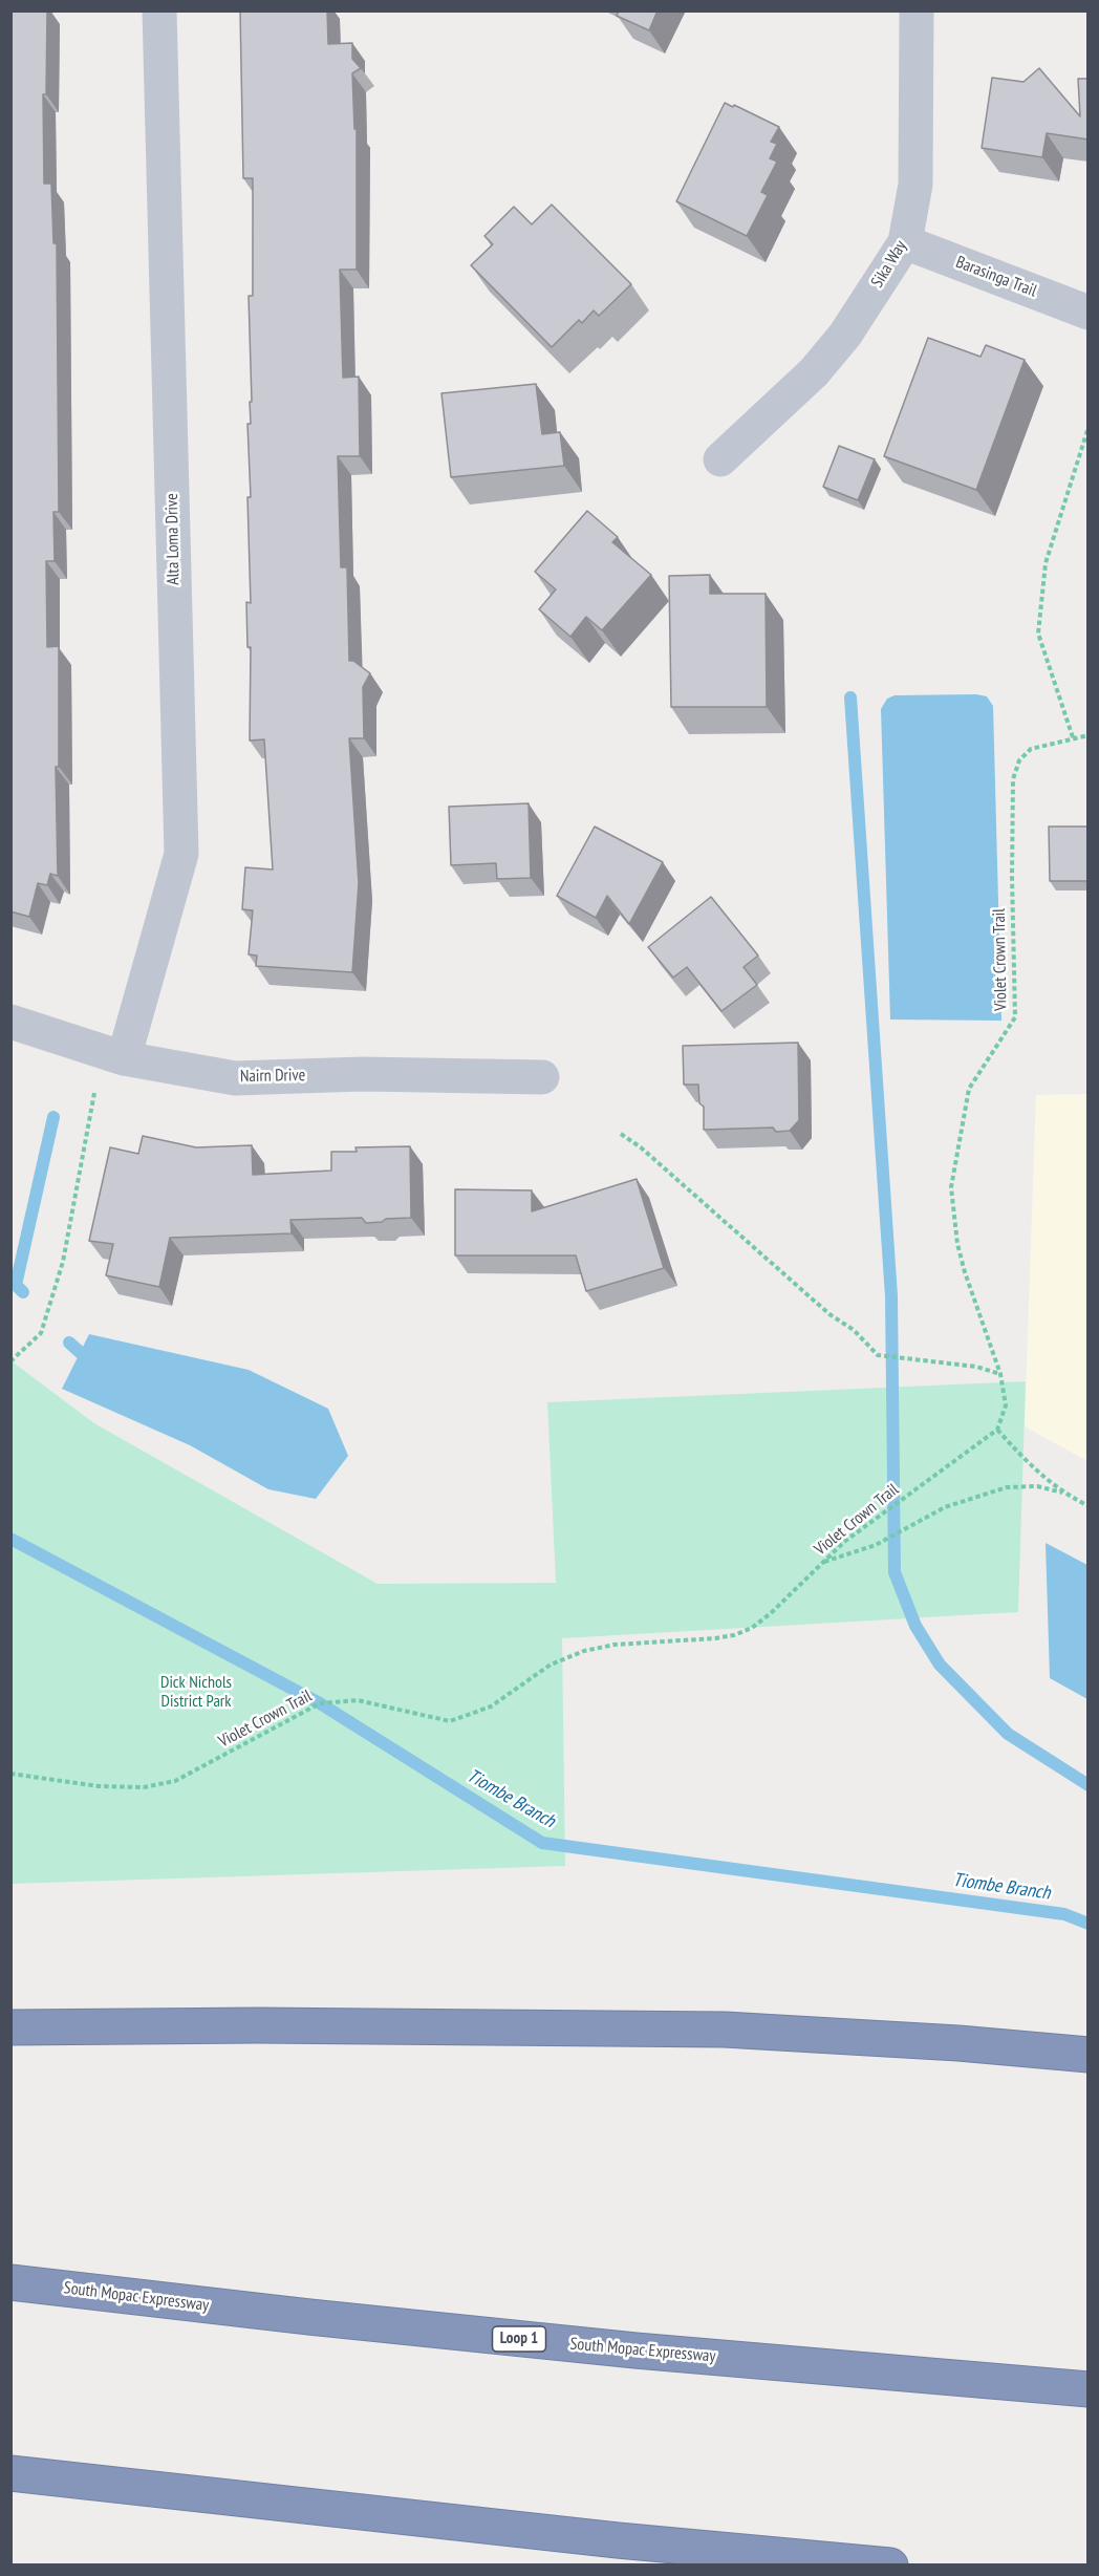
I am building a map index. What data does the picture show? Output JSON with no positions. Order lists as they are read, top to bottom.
{
  "streets": {
    "highway": ["South Mopac Expressway", "Loop 1"],
    "street": [
      "Sika Way",
      "Barasinga Trail",
      "Alta Loma Drive",
      "Nairn Drive"
    ],
    "path": ["Violet Crown Trail"]
  },
  "crossings": [
    ["Sika Way", "Barasinga Trail"],
    ["Alta Loma Drive", "Nairn Drive"]
  ],
  "water": ["Tiombe Branch"],
  "parks": ["Dick Nichols District Park"]
}
